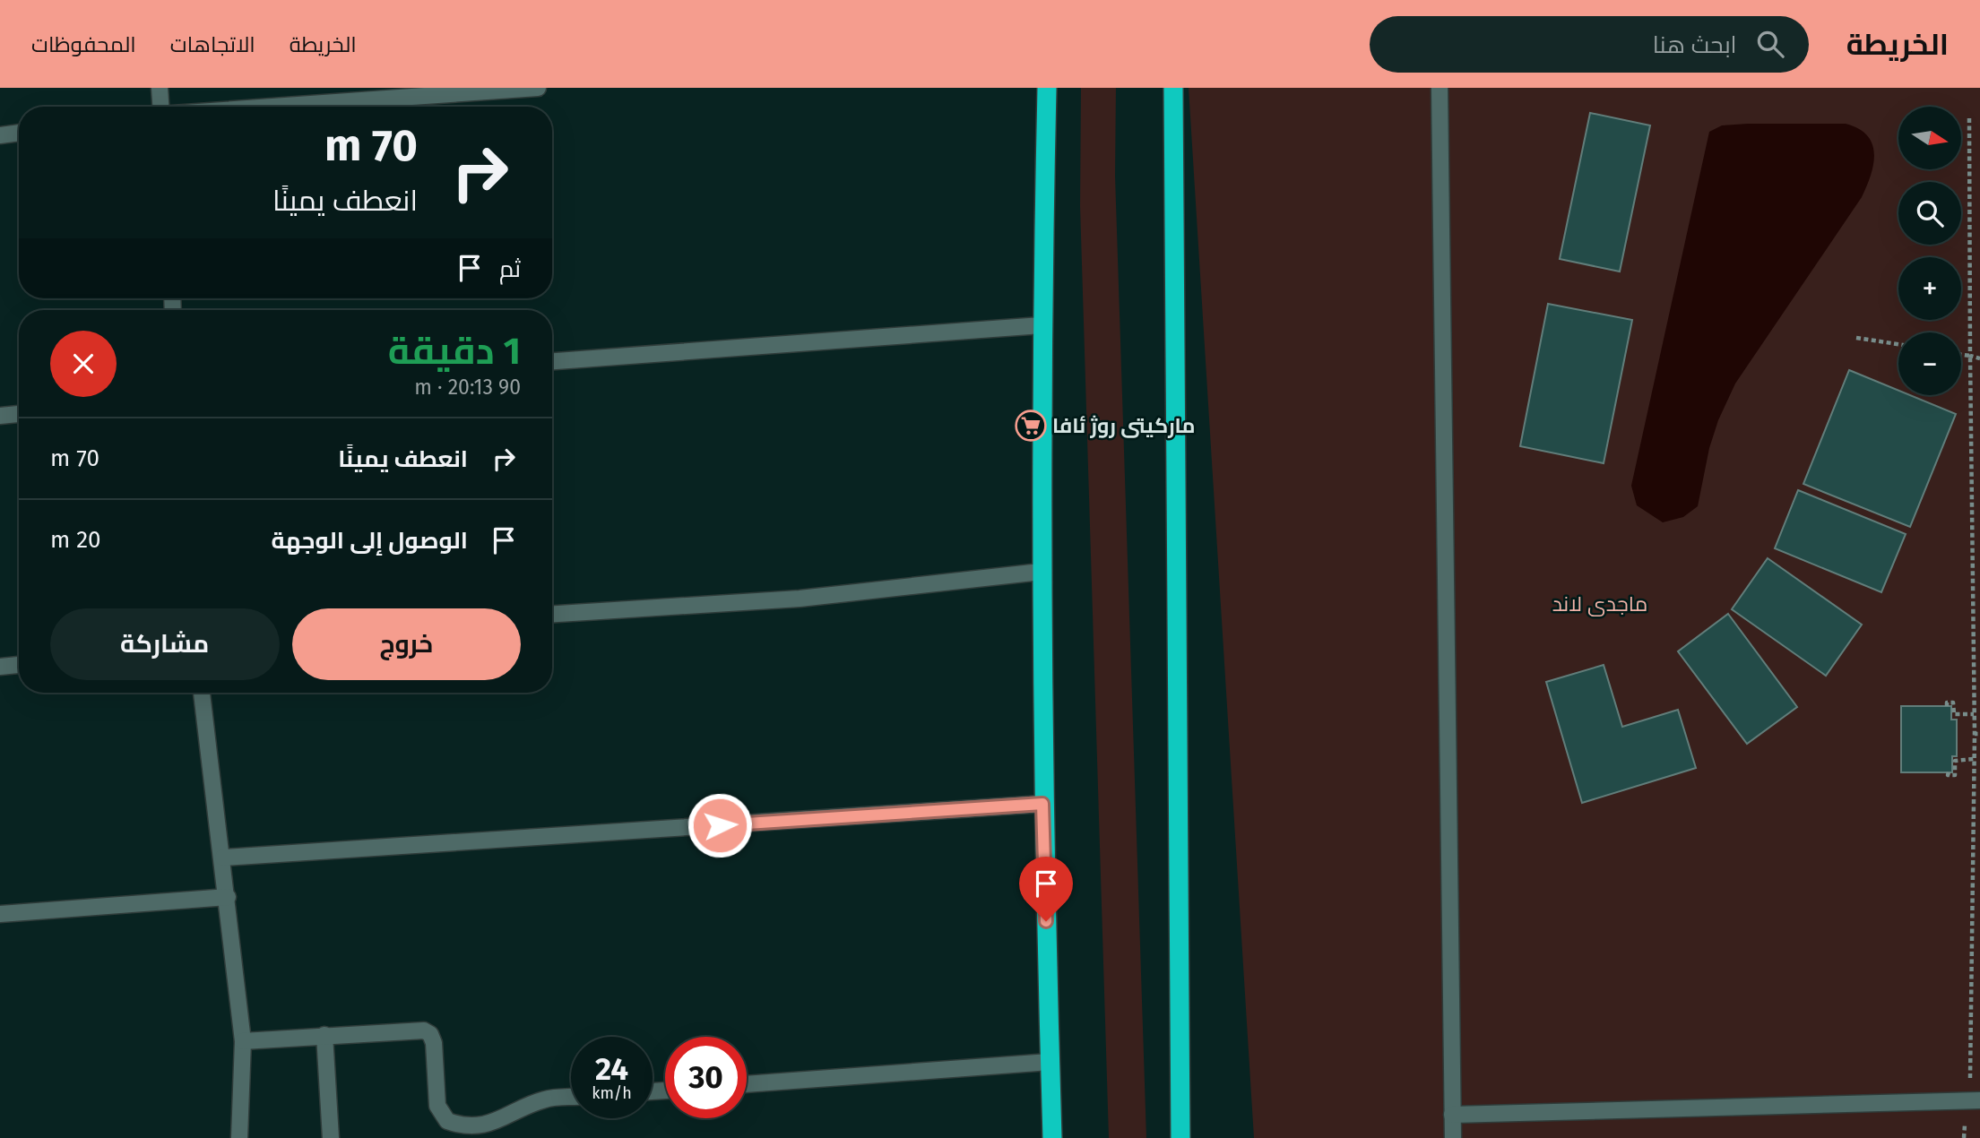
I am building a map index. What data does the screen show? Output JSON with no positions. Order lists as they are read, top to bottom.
{
  "parks": ["ماجدی لاند"],
  "places": {
    "supermarket": ["ماركيتى روژ ئافا"]
  },
  "north": "right",
  "page": {
    "header": "الخريطة",
    "search": "ابحث هنا",
    "nav": ["الخريطة", "الاتجاهات", "المحفوظات"],
    "map_buttons": ["+", "−"],
    "turn": ["70 m", "انعطف يمينًا"],
    "then": "ثم",
    "heading": ["1 دقيقة", "90 m · 20:13"],
    "list": [
      {
        "name": "انعطف يمينًا",
        "value": "70 m"
      },
      {
        "name": "الوصول إلى الوجهة",
        "value": "20 m"
      }
    ],
    "buttons": ["خروج", "مشاركة"],
    "speed": "24 km/h",
    "limit": "30"
  }
}
